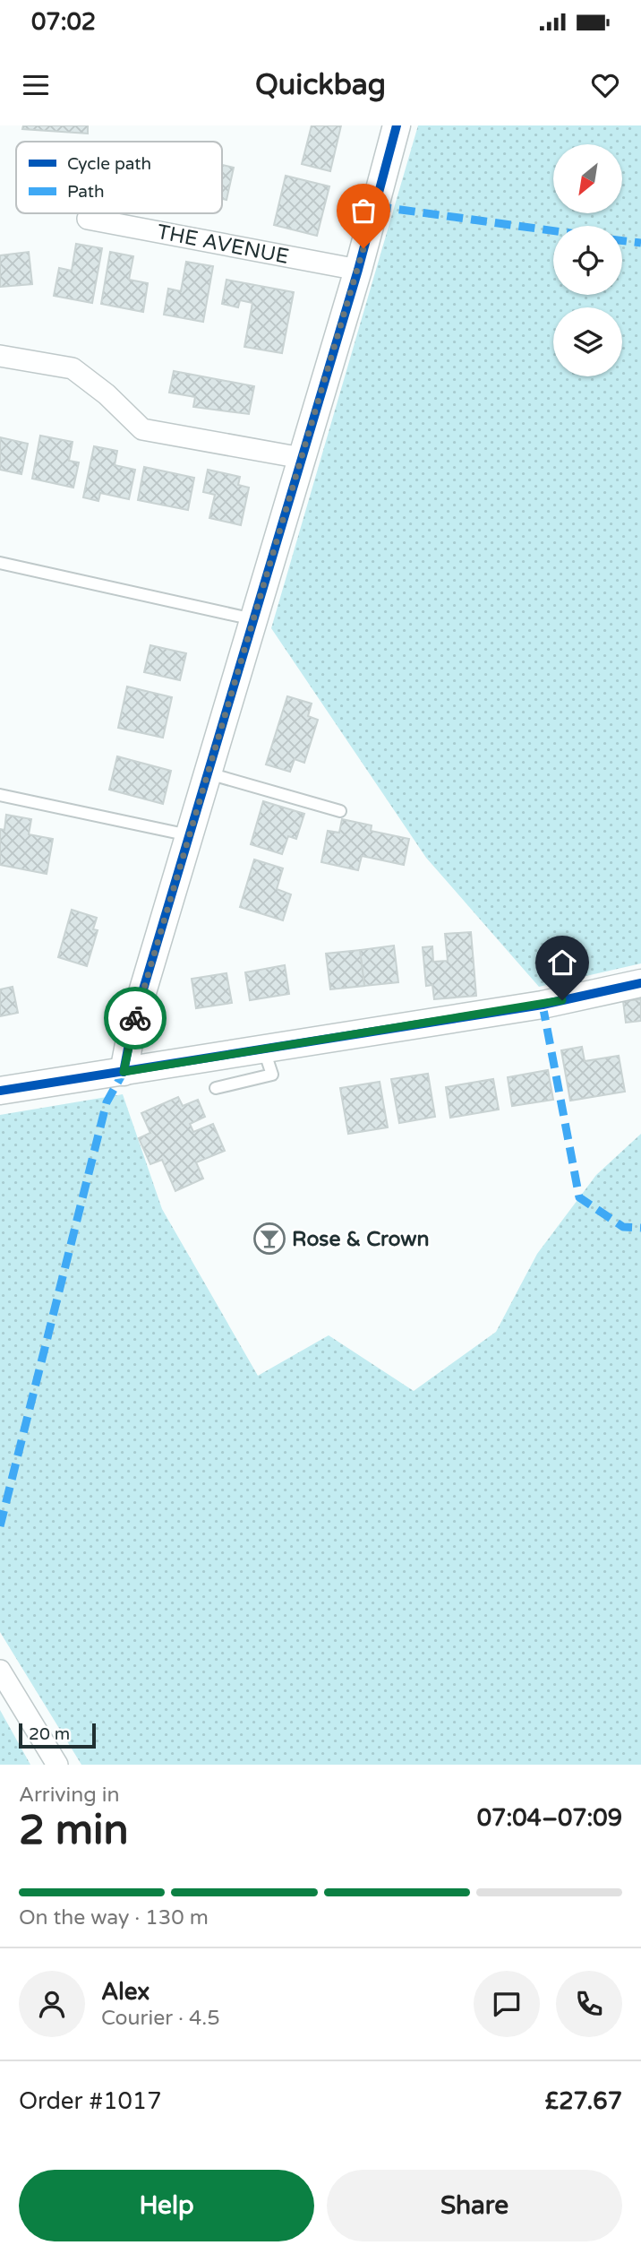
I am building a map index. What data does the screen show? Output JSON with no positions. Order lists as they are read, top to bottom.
{
  "streets": {
    "street": ["THE AVENUE"]
  },
  "places": {
    "bar": ["Rose & Crown"]
  },
  "legend": ["Cycle path", "Path"],
  "scale_bar": "20 m",
  "north": "bottom left",
  "page": {
    "status": "07:02",
    "header": "Quickbag",
    "scale": "20 m",
    "heading": ["2 min", "Arriving in", "07:04–07:09"],
    "panel": [
      "Alex",
      "Courier · 4.5",
      "Order #1017",
      "£27.67"
    ],
    "bar": "On the way · 130 m",
    "buttons": ["Help", "Share"]
  }
}
